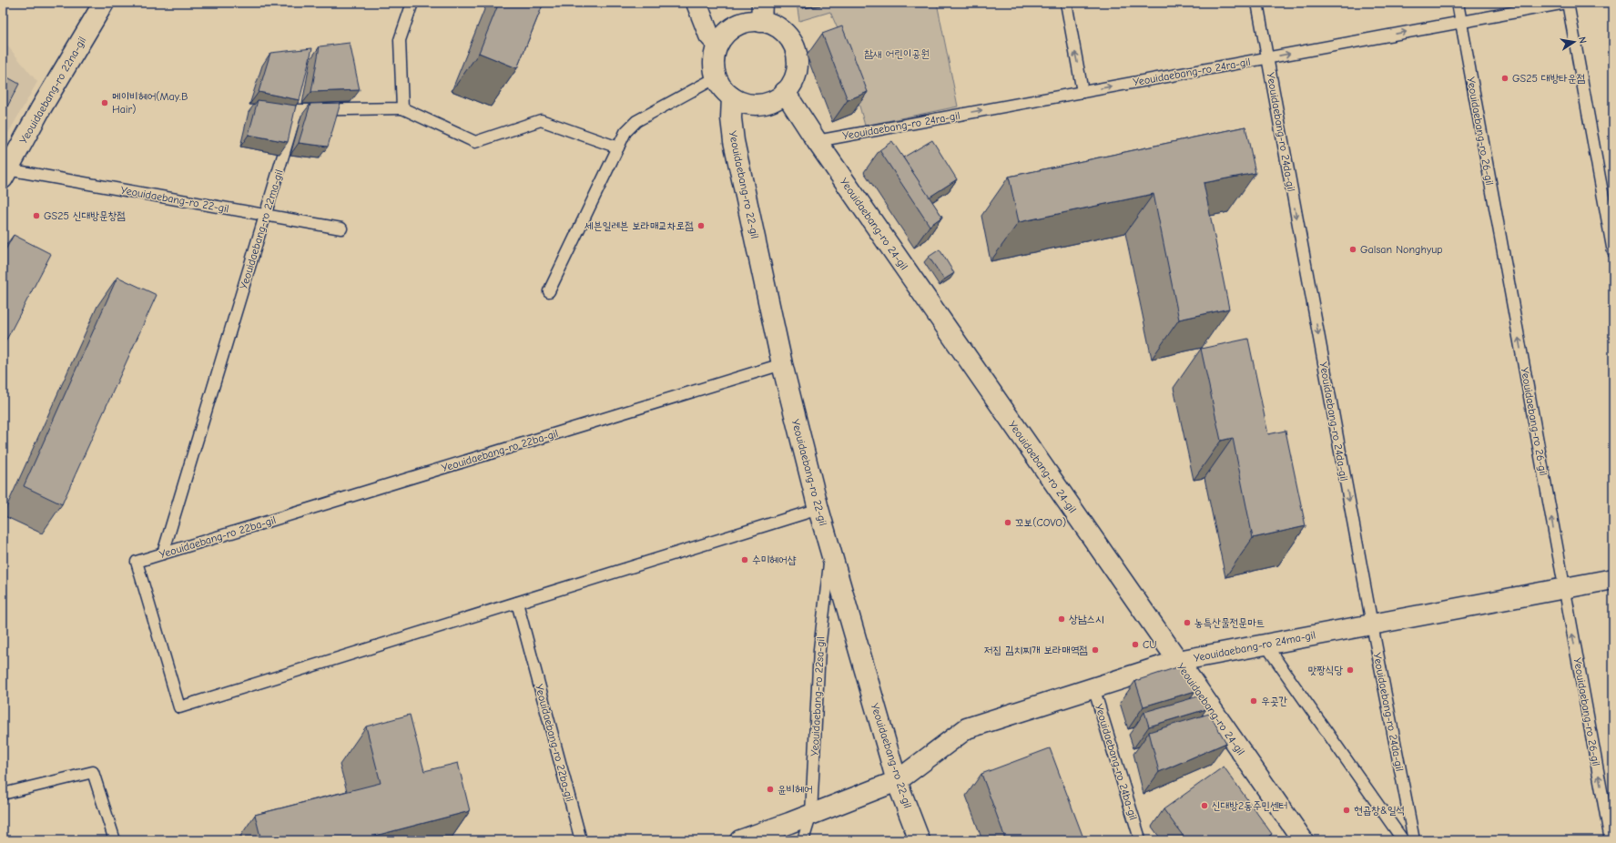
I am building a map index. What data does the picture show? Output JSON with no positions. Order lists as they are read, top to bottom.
{
  "streets": {
    "street": [
      "Yeouidaebang-ro 22na-gil",
      "Yeouidaebang-ro 22-gil",
      "Yeouidaebang-ro 24-gil",
      "Yeouidaebang-ro 24ma-gil"
    ],
    "lane": [
      "Yeouidaebang-ro 24ra-gil",
      "Yeouidaebang-ro 26-gil",
      "Yeouidaebang-ro 24da-gil",
      "Yeouidaebang-ro 22ma-gil",
      "Yeouidaebang-ro 22ba-gil",
      "Yeouidaebang-ro 22sa-gil",
      "Yeouidaebang-ro 24ba-gil"
    ]
  },
  "crossings": [
    ["Yeouidaebang-ro 24ra-gil", "Yeouidaebang-ro 26-gil"],
    ["Yeouidaebang-ro 24ra-gil", "Yeouidaebang-ro 24da-gil"],
    ["Yeouidaebang-ro 24ra-gil", "Yeouidaebang-ro 24-gil"],
    ["Yeouidaebang-ro 22na-gil", "Yeouidaebang-ro 22-gil"],
    ["Yeouidaebang-ro 26-gil", "Yeouidaebang-ro 24ma-gil"],
    ["Yeouidaebang-ro 24da-gil", "Yeouidaebang-ro 24ma-gil"],
    ["Yeouidaebang-ro 22-gil", "Yeouidaebang-ro 24-gil"],
    ["Yeouidaebang-ro 22-gil", "Yeouidaebang-ro 22ma-gil"],
    ["Yeouidaebang-ro 22-gil", "Yeouidaebang-ro 22ba-gil"],
    ["Yeouidaebang-ro 22-gil", "Yeouidaebang-ro 24ma-gil"],
    ["Yeouidaebang-ro 22-gil", "Yeouidaebang-ro 22sa-gil"],
    ["Yeouidaebang-ro 24-gil", "Yeouidaebang-ro 24ma-gil"],
    ["Yeouidaebang-ro 22ma-gil", "Yeouidaebang-ro 22ba-gil"],
    ["Yeouidaebang-ro 24ma-gil", "Yeouidaebang-ro 22sa-gil"],
    ["Yeouidaebang-ro 24ma-gil", "Yeouidaebang-ro 24ba-gil"]
  ],
  "one_way": ["Yeouidaebang-ro 24ra-gil", "Yeouidaebang-ro 26-gil", "Yeouidaebang-ro 24da-gil"],
  "parks": ["참새 어린이공원"],
  "places": [
    "GS25 대방타운점",
    "메이비헤어(May.B Hair)",
    "GS25 신대방문창점",
    "세븐일레븐 보라매교차로점",
    "Galsan Nonghyup",
    "꼬보(COVO)",
    "수미헤어샵",
    "상남스시",
    "농특산물전문마트",
    "CU",
    "저집 김치찌개 보라매역점",
    "맛짱식당",
    "우곳간",
    "윤비헤어",
    "신대방2동주민센터",
    "현곱창&일석"
  ],
  "north": "right"
}
